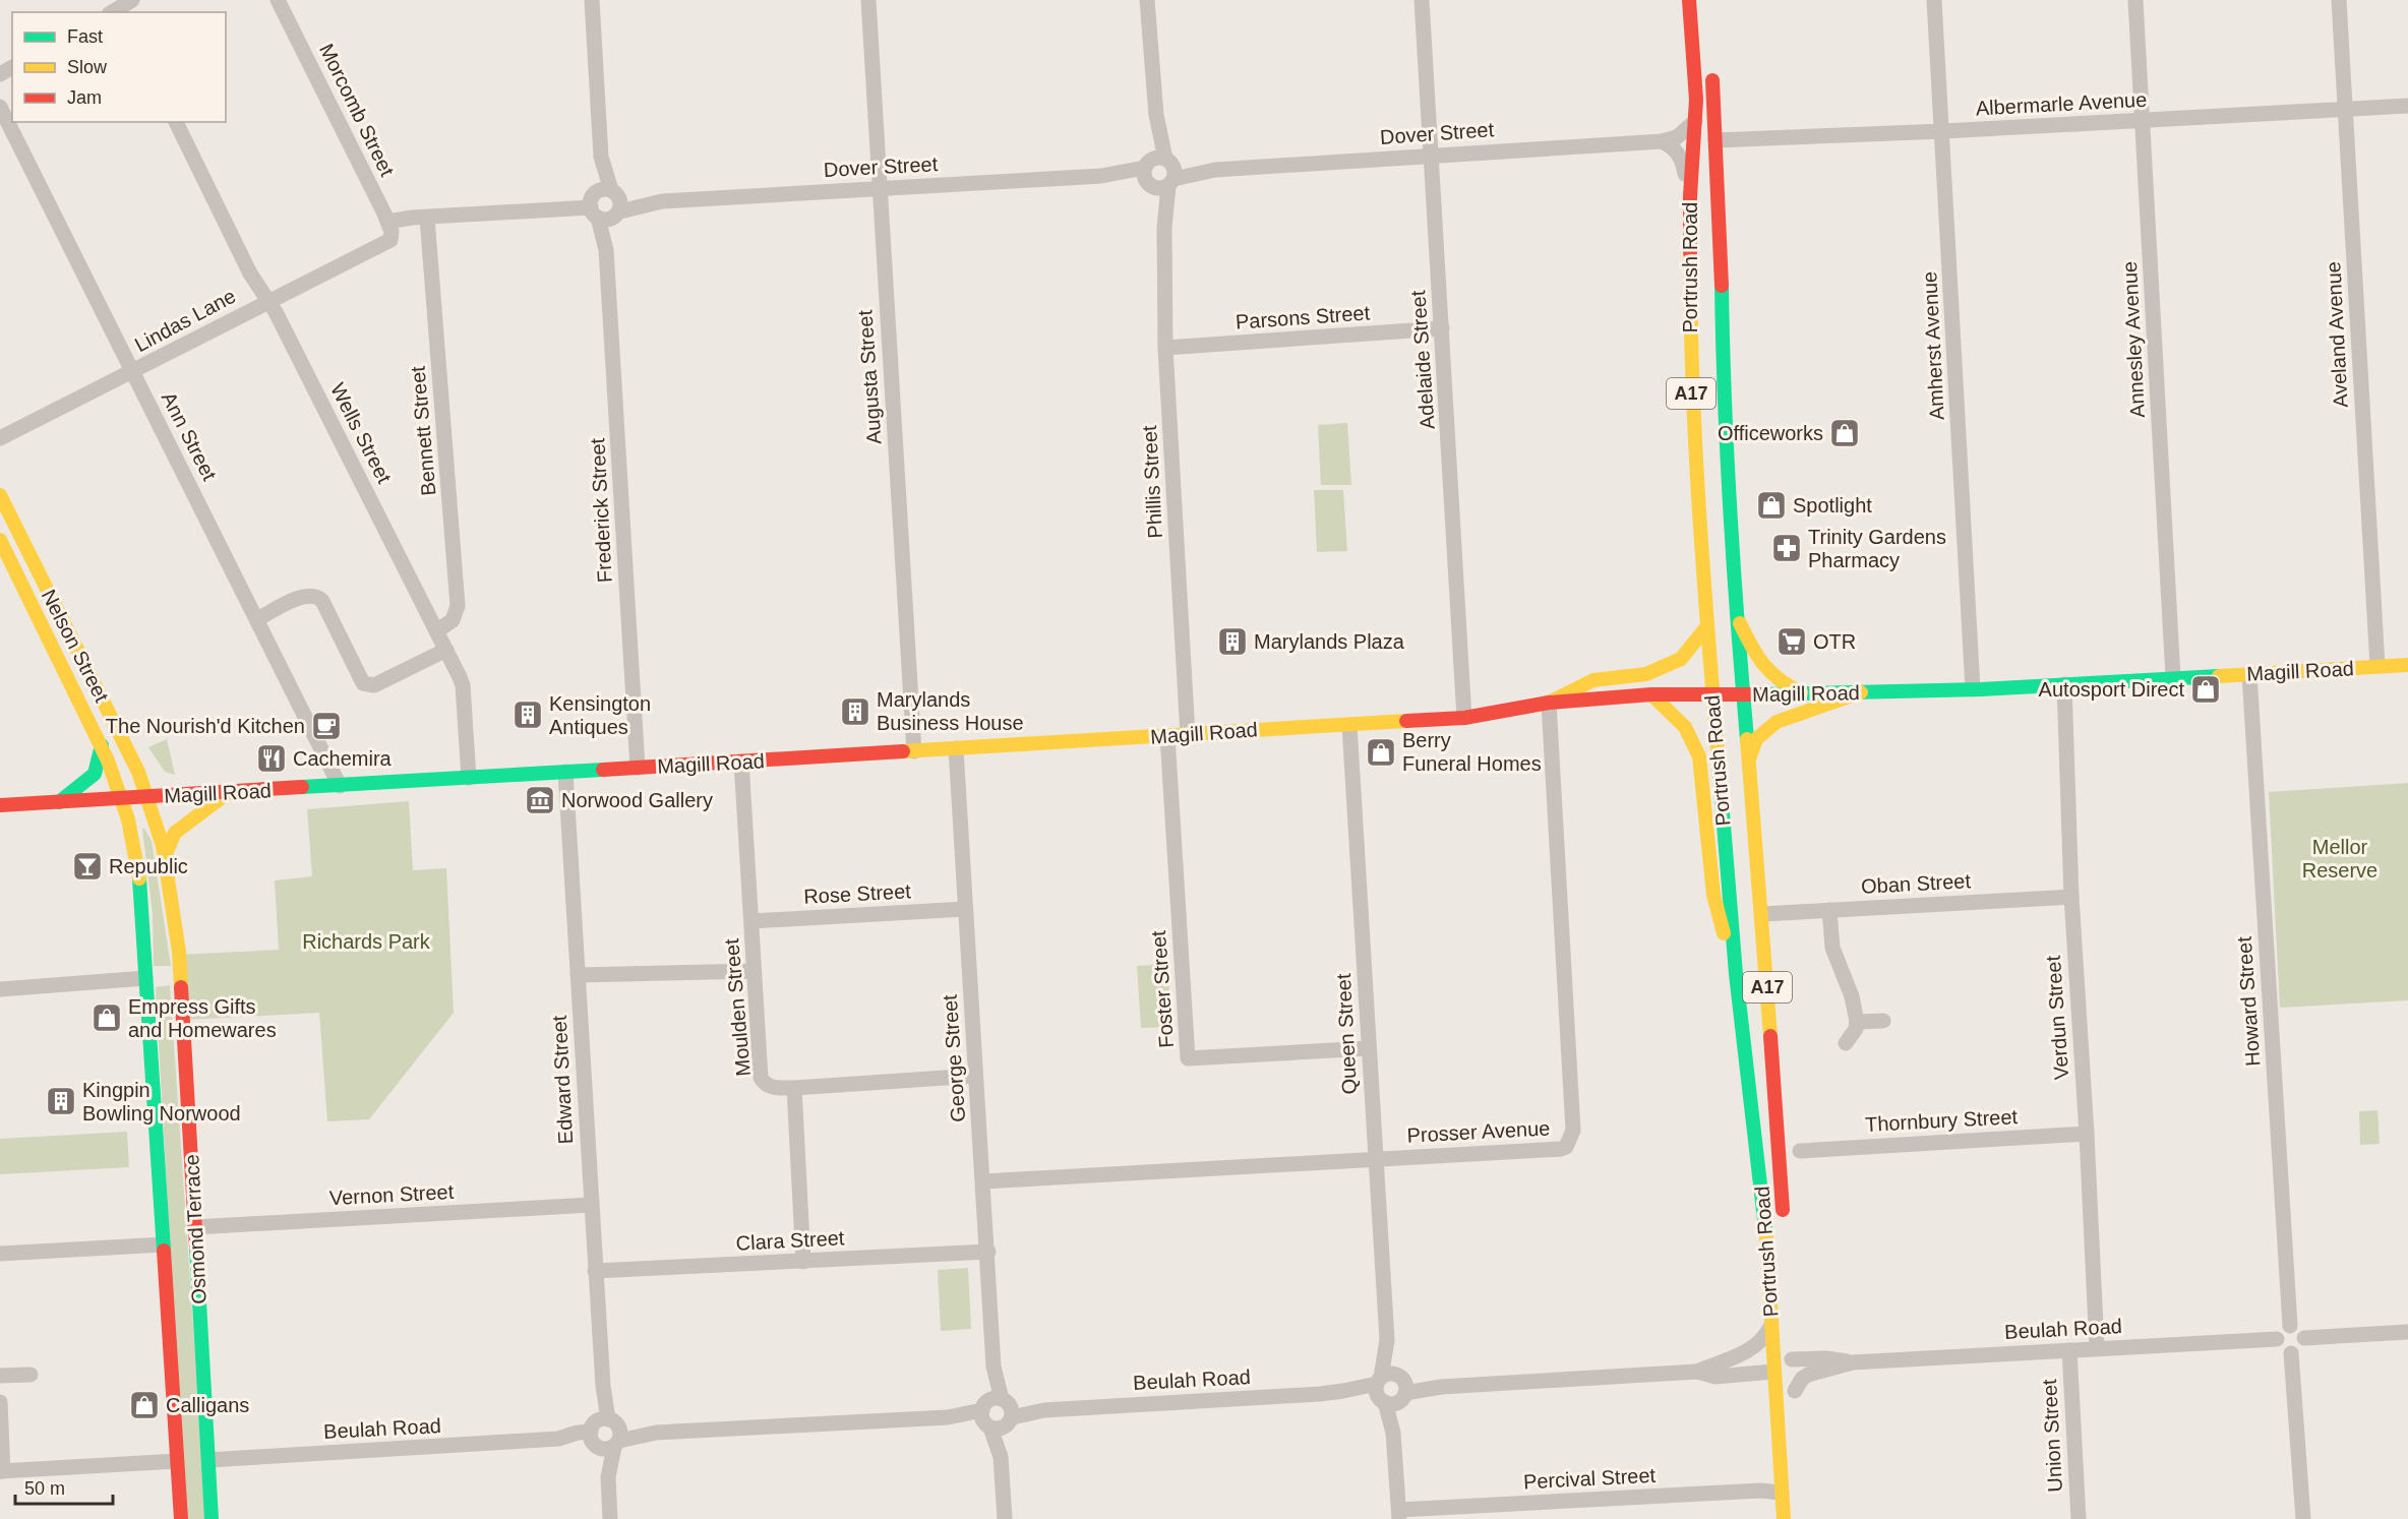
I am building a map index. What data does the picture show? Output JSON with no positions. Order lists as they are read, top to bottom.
{
  "streets": {
    "main road": [
      "Portrush Road",
      "A17",
      "Nelson Street",
      "Magill Road",
      "Osmond Terrace"
    ],
    "street": [
      "Albermarle Avenue",
      "Morcomb Street",
      "Dover Street",
      "Parsons Street",
      "Lindas Lane",
      "Aveland Avenue",
      "Annesley Avenue",
      "Amherst Avenue",
      "Adelaide Street",
      "Augusta Street",
      "Bennett Street",
      "Wells Street",
      "Ann Street",
      "Phillis Street",
      "Frederick Street",
      "Oban Street",
      "Rose Street",
      "Foster Street",
      "Howard Street",
      "Moulden Street",
      "Verdun Street",
      "Queen Street",
      "George Street",
      "Edward Street",
      "Thornbury Street",
      "Prosser Avenue",
      "Vernon Street",
      "Clara Street",
      "Beulah Road",
      "Union Street",
      "Percival Street"
    ]
  },
  "crossings": [
    ["Albermarle Avenue", "Portrush Road"],
    ["Albermarle Avenue", "Aveland Avenue"],
    ["Albermarle Avenue", "Annesley Avenue"],
    ["Albermarle Avenue", "Amherst Avenue"],
    ["Morcomb Street", "Dover Street"],
    ["Morcomb Street", "Lindas Lane"],
    ["Dover Street", "Portrush Road"],
    ["Dover Street", "Adelaide Street"],
    ["Dover Street", "Augusta Street"],
    ["Dover Street", "Bennett Street"],
    ["Dover Street", "Phillis Street"],
    ["Dover Street", "Frederick Street"],
    ["Portrush Road", "Magill Road"],
    ["Portrush Road", "Oban Street"],
    ["Portrush Road", "Beulah Road"],
    ["Portrush Road", "Percival Street"],
    ["Parsons Street", "Adelaide Street"],
    ["Parsons Street", "Phillis Street"],
    ["Lindas Lane", "Wells Street"],
    ["Lindas Lane", "Ann Street"],
    ["Aveland Avenue", "Magill Road"],
    ["Annesley Avenue", "Magill Road"],
    ["Amherst Avenue", "Magill Road"],
    ["Adelaide Street", "Magill Road"],
    ["Augusta Street", "Magill Road"],
    ["Bennett Street", "Wells Street"],
    ["Wells Street", "Magill Road"],
    ["Ann Street", "Magill Road"],
    ["Phillis Street", "Magill Road"],
    ["Frederick Street", "Magill Road"],
    ["Nelson Street", "Magill Road"],
    ["Nelson Street", "Osmond Terrace"],
    ["Magill Road", "Foster Street"],
    ["Magill Road", "Howard Street"],
    ["Magill Road", "Moulden Street"],
    ["Magill Road", "Verdun Street"],
    ["Magill Road", "Queen Street"],
    ["Magill Road", "George Street"],
    ["Magill Road", "Edward Street"],
    ["Magill Road", "Prosser Avenue"],
    ["Magill Road", "Osmond Terrace"],
    ["Oban Street", "Verdun Street"],
    ["Rose Street", "Moulden Street"],
    ["Rose Street", "George Street"],
    ["Foster Street", "Queen Street"],
    ["Howard Street", "Beulah Road"],
    ["Moulden Street", "George Street"],
    ["Verdun Street", "Thornbury Street"],
    ["Verdun Street", "Beulah Road"],
    ["Queen Street", "Prosser Avenue"],
    ["Queen Street", "Beulah Road"],
    ["Queen Street", "Percival Street"],
    ["George Street", "Prosser Avenue"],
    ["George Street", "Clara Street"],
    ["George Street", "Beulah Road"],
    ["Edward Street", "Vernon Street"],
    ["Edward Street", "Clara Street"],
    ["Edward Street", "Beulah Road"],
    ["Vernon Street", "Osmond Terrace"],
    ["Osmond Terrace", "Beulah Road"],
    ["Beulah Road", "Union Street"]
  ],
  "parks": ["Mellor Reserve", "Richards Park"],
  "places": {
    "shop": [
      "Officeworks",
      "Spotlight",
      "Autosport Direct",
      "Berry Funeral Homes",
      "Empress Gifts and Homewares",
      "Calligans"
    ],
    "pharmacy": ["Trinity Gardens Pharmacy"],
    "building": [
      "Marylands Plaza",
      "Marylands Business House",
      "Kensington Antiques",
      "Kingpin Bowling Norwood"
    ],
    "supermarket": ["OTR"],
    "cafe": ["The Nourish'd Kitchen"],
    "restaurant": ["Cachemira"],
    "museum": ["Norwood Gallery"],
    "bar": ["Republic"]
  },
  "legend": ["Fast", "Slow", "Jam"],
  "scale_bar": "50 m"
}
